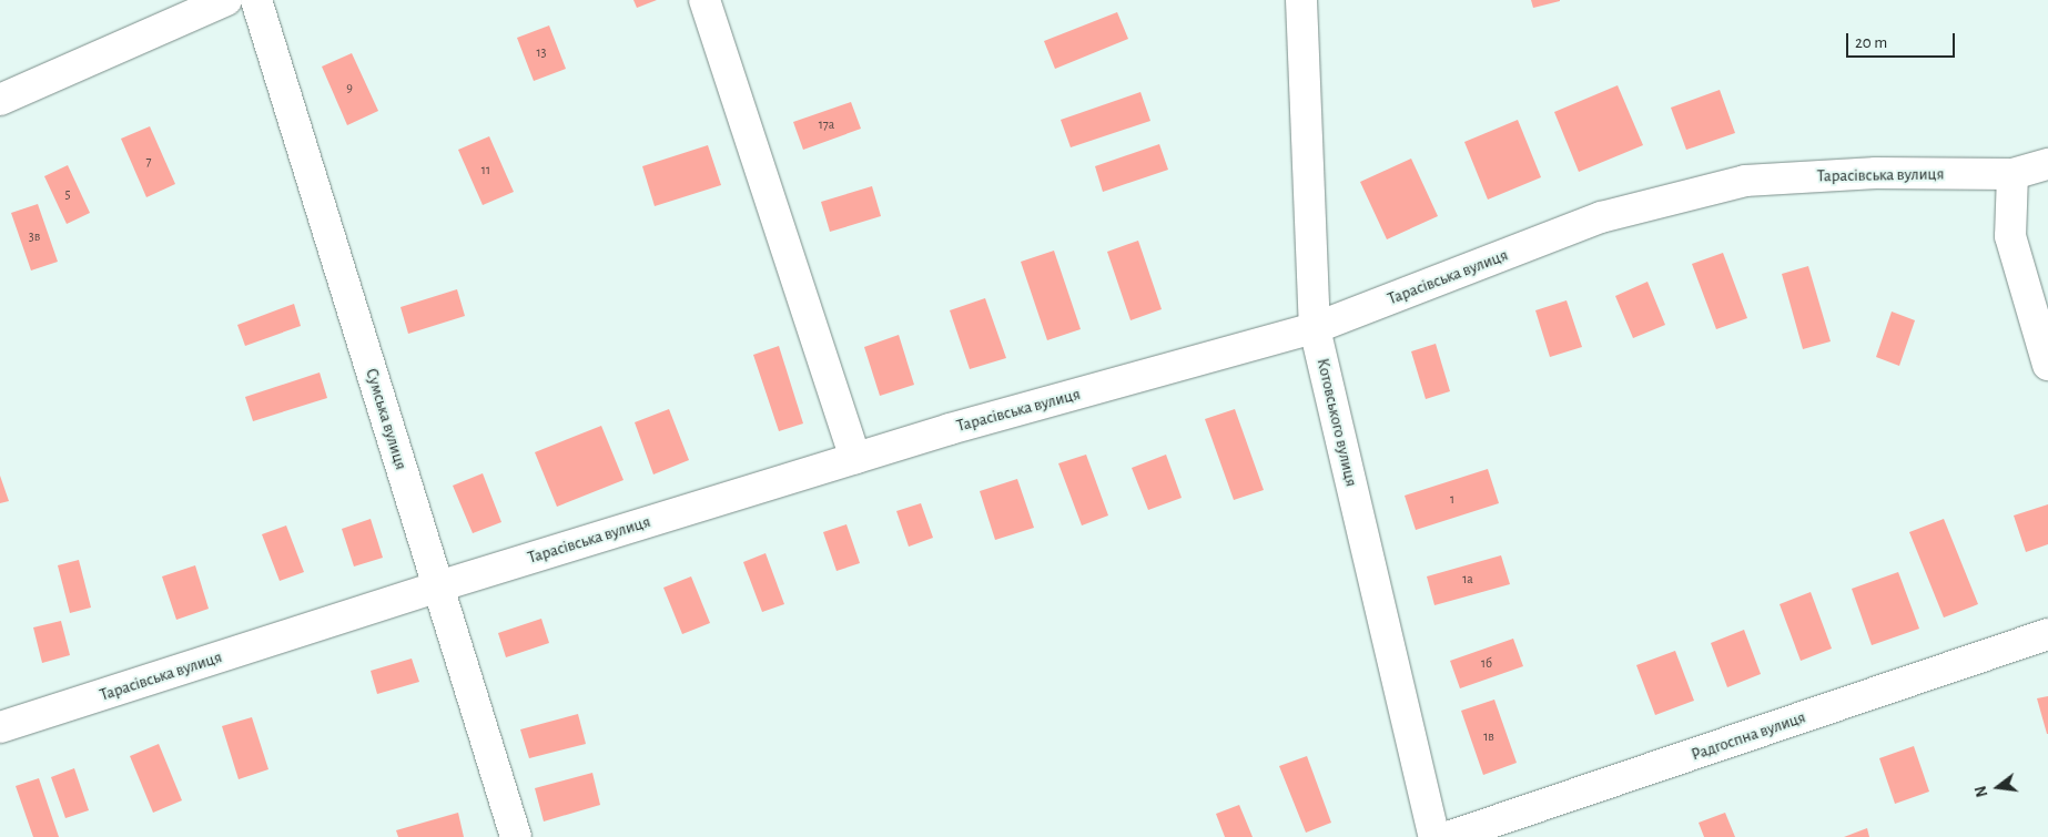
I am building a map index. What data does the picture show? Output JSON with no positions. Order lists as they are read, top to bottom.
{
  "streets": {
    "street": [
      "Тарасівська вулиця",
      "Сумська вулиця",
      "Котовського вулиця",
      "Радгоспна вулиця"
    ]
  },
  "crossings": [
    ["Тарасівська вулиця", "Сумська вулиця"],
    ["Тарасівська вулиця", "Котовського вулиця"]
  ],
  "house_numbers": [
    "13",
    "9",
    "17а",
    "7",
    "11",
    "5",
    "3в",
    "1",
    "1а",
    "1б",
    "1в"
  ],
  "scale_bar": "20 m",
  "north": "left"
}
